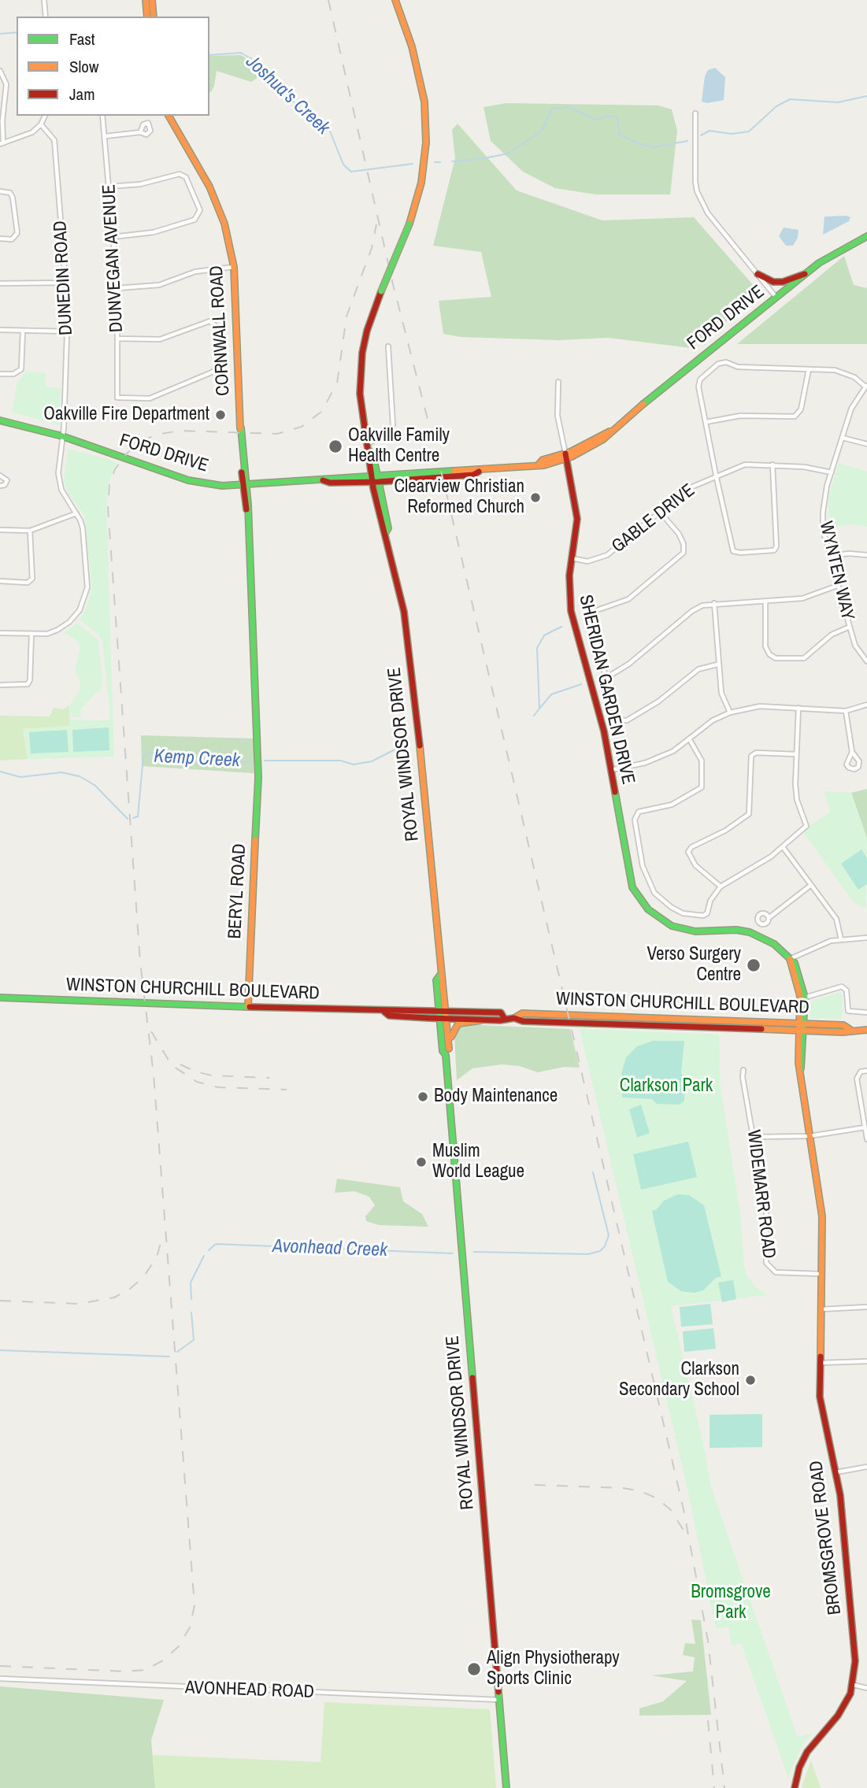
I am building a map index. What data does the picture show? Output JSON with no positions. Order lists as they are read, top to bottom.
{
  "streets": {
    "main road": [
      "FORD DRIVE",
      "CORNWALL ROAD",
      "SHERIDAN GARDEN DRIVE",
      "ROYAL WINDSOR DRIVE",
      "BERYL ROAD",
      "WINSTON CHURCHILL BOULEVARD",
      "BROMSGROVE ROAD"
    ],
    "street": [
      "DUNVEGAN AVENUE",
      "DUNEDIN ROAD",
      "GABLE DRIVE",
      "WYNTEN WAY",
      "WIDEMARR ROAD",
      "AVONHEAD ROAD"
    ]
  },
  "crossings": [
    ["DUNEDIN ROAD", "FORD DRIVE"],
    ["FORD DRIVE", "CORNWALL ROAD"],
    ["FORD DRIVE", "SHERIDAN GARDEN DRIVE"],
    ["FORD DRIVE", "ROYAL WINDSOR DRIVE"],
    ["CORNWALL ROAD", "BERYL ROAD"],
    ["GABLE DRIVE", "WYNTEN WAY"],
    ["GABLE DRIVE", "SHERIDAN GARDEN DRIVE"],
    ["SHERIDAN GARDEN DRIVE", "WINSTON CHURCHILL BOULEVARD"],
    ["SHERIDAN GARDEN DRIVE", "BROMSGROVE ROAD"],
    ["ROYAL WINDSOR DRIVE", "WINSTON CHURCHILL BOULEVARD"],
    ["ROYAL WINDSOR DRIVE", "AVONHEAD ROAD"],
    ["BERYL ROAD", "WINSTON CHURCHILL BOULEVARD"],
    ["WINSTON CHURCHILL BOULEVARD", "BROMSGROVE ROAD"],
    ["WIDEMARR ROAD", "BROMSGROVE ROAD"]
  ],
  "water": ["Joshua's Creek", "Kemp Creek", "Avonhead Creek"],
  "parks": ["Clarkson Park", "Bromsgrove Park"],
  "places": [
    "Oakville Fire Department",
    "Oakville Family Health Centre",
    "Clearview Christian Reformed Church",
    "Verso Surgery Centre",
    "Body Maintenance",
    "Muslim World League",
    "Clarkson Secondary School",
    "Align Physiotherapy Sports Clinic"
  ],
  "legend": ["Fast", "Slow", "Jam"]
}
